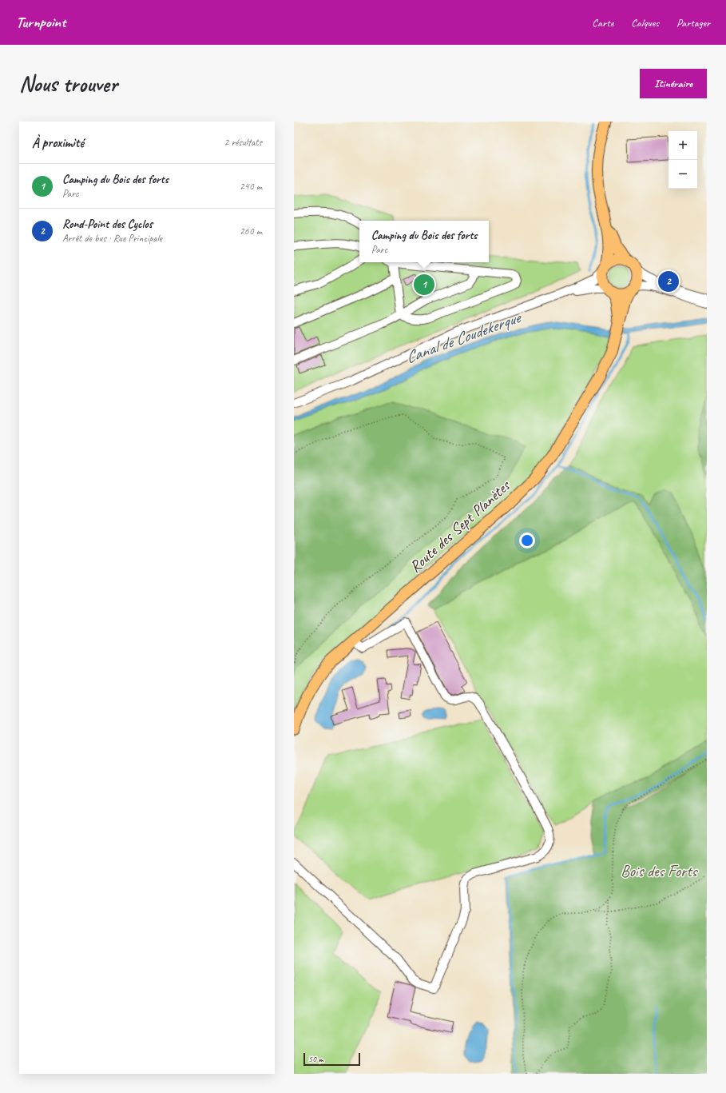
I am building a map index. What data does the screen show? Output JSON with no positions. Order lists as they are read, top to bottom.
{
  "streets": {
    "main road": ["Route des Sept Planètes"]
  },
  "water": ["Canal de Coudekerque"],
  "parks": ["Bois des Forts"],
  "scale_bar": "50 m",
  "page": {
    "header": "Turnpoint",
    "nav": ["Carte", "Calques", "Partager"],
    "buttons": "Itinéraire",
    "title": "Nous trouver",
    "heading": ["À proximité", "2 résultats"],
    "map_buttons": ["+", "−"],
    "list": [
      {
        "mark": "1",
        "name": "Camping du Bois des forts",
        "note": "Parc",
        "value": "240 m"
      },
      {
        "mark": "2",
        "name": "Rond-Point des Cyclos",
        "note": "Arrêt de bus · Rue Principale",
        "value": "260 m"
      }
    ],
    "popup": ["Camping du Bois des forts", "Parc"],
    "pins": ["2", "1"],
    "scale": "50 m"
  }
}
